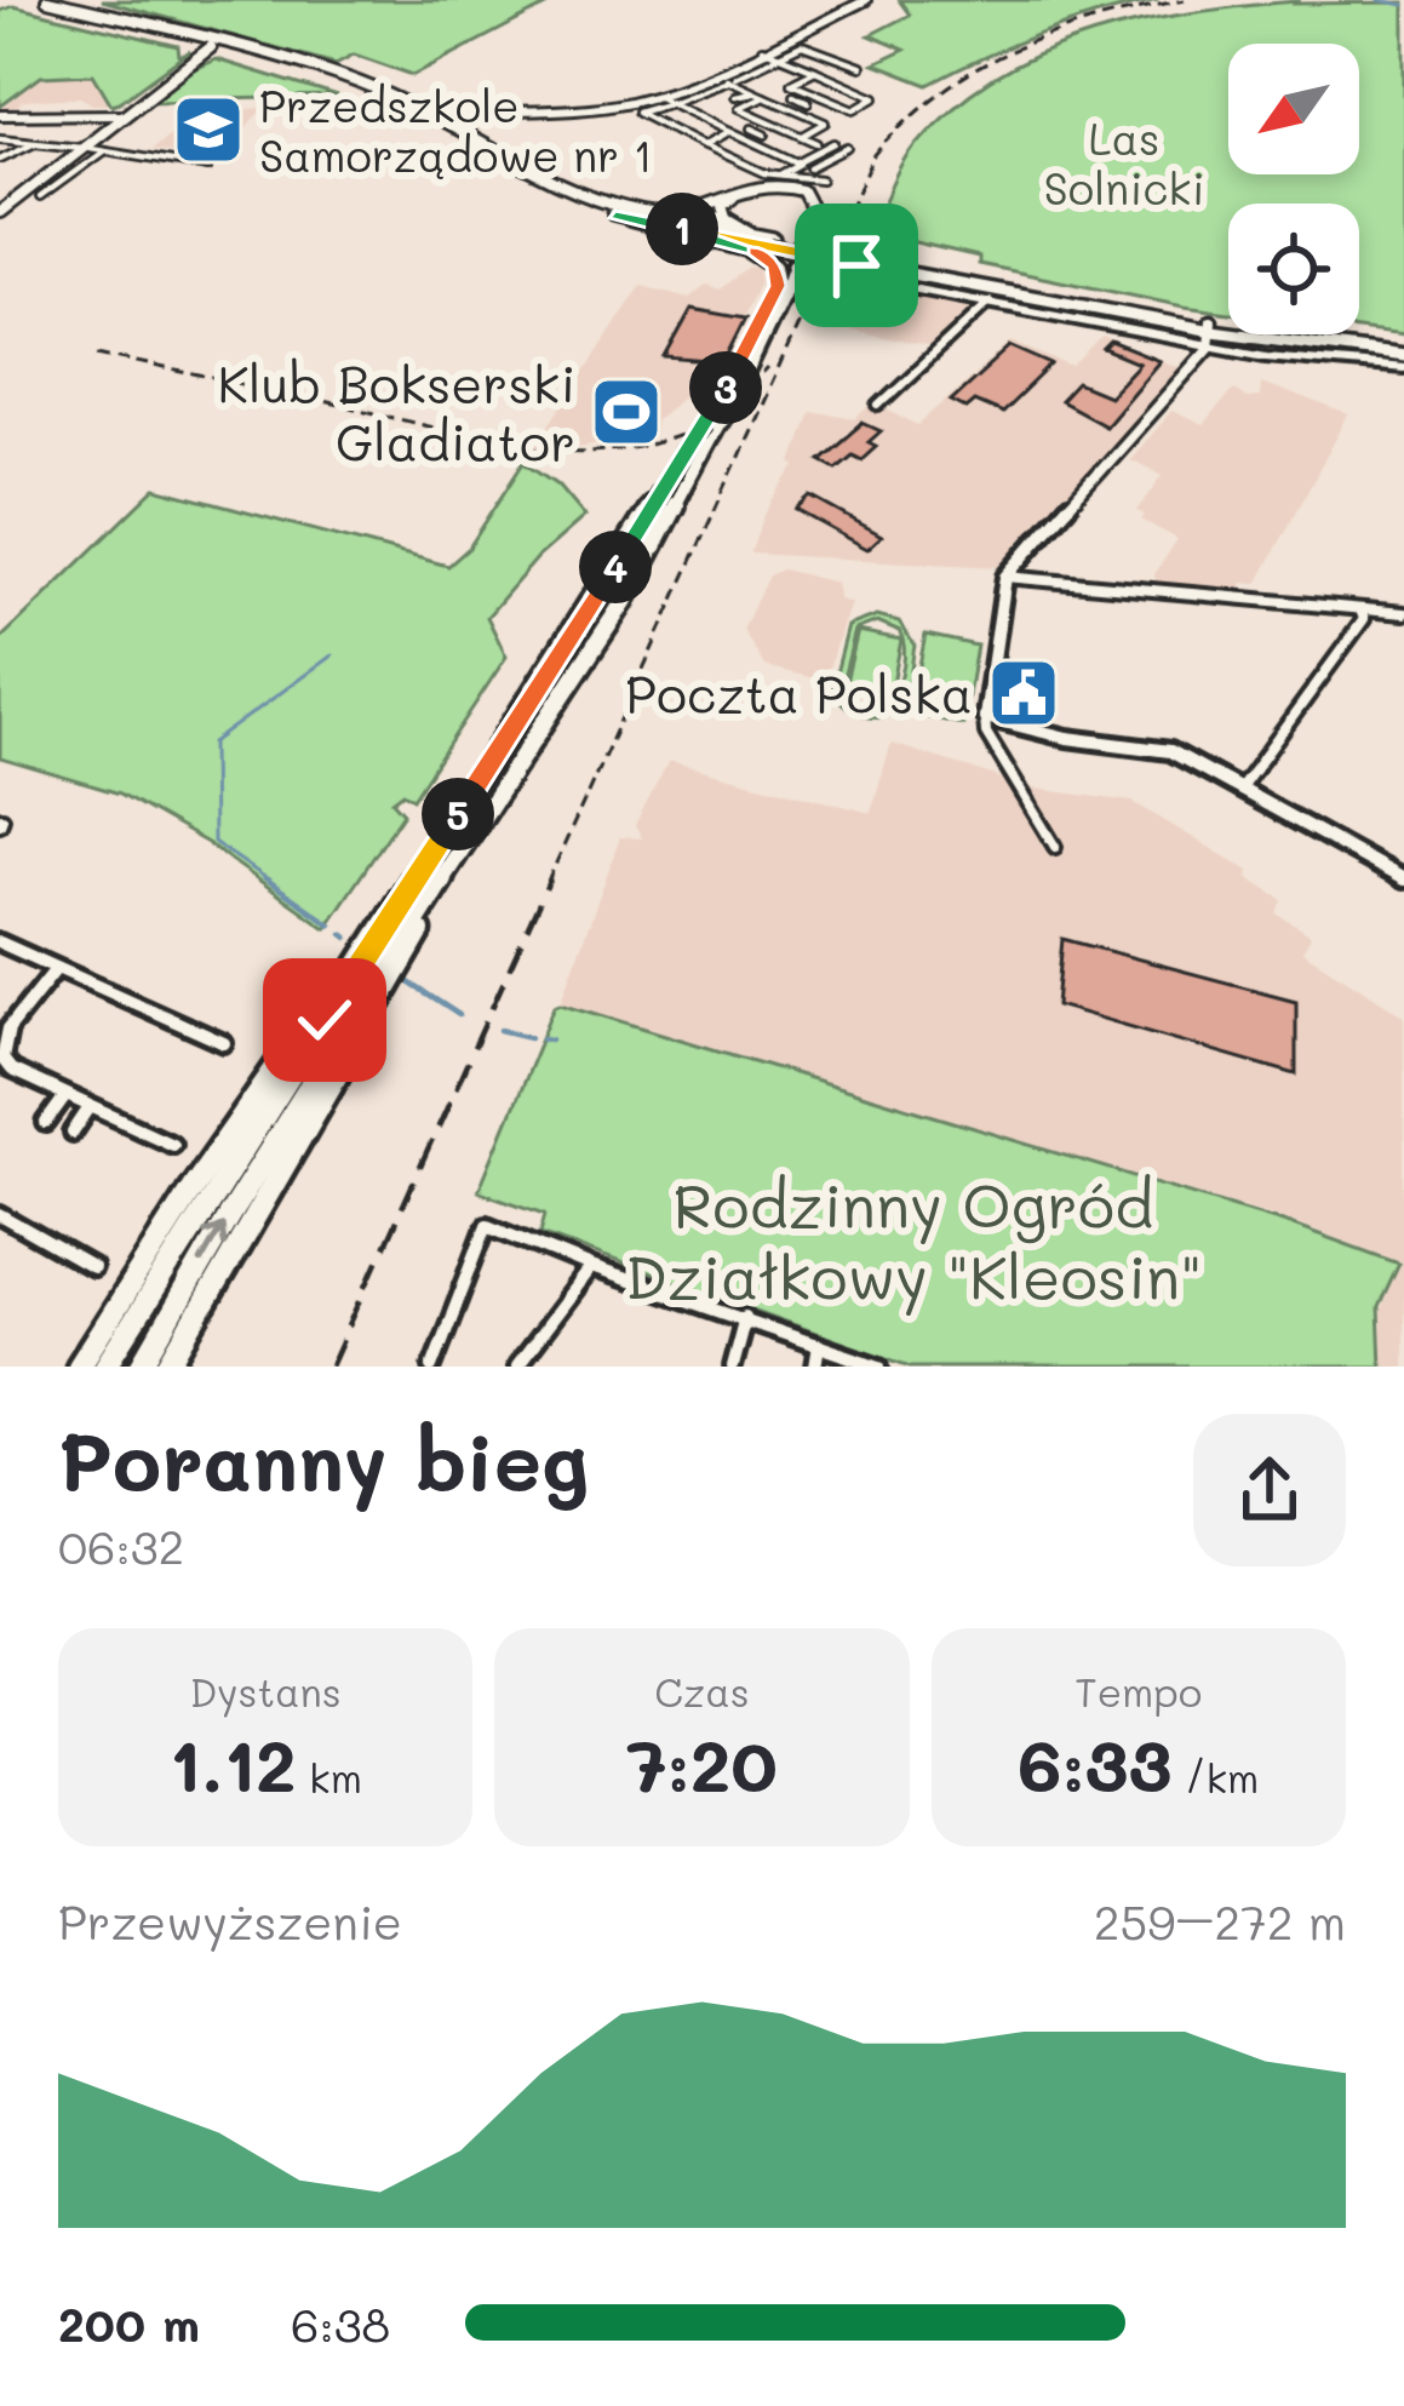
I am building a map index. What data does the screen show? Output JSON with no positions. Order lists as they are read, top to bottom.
{
  "parks": ["Las Solnicki", "Rodzinny Ogród Działkowy \"Kleosin\""],
  "places": {
    "school or university": ["Przedszkole Samorządowe nr 1"],
    "sports": ["Klub Bokserski Gladiator"],
    "public building": ["Poczta Polska"]
  },
  "north": "bottom left",
  "page": {
    "pins": [
      "1",
      "3",
      "4",
      "5"
    ],
    "heading": ["Poranny bieg", "06:32"],
    "stats": [
      ["Dystans", "1.12 km"],
      ["Czas", "7:20"],
      ["Tempo", "6:33 /km"]
    ],
    "chart": ["Przewyższenie", "259–272 m"],
    "list": [
      {
        "name": "200 m",
        "note": "6:38"
      }
    ]
  }
}
